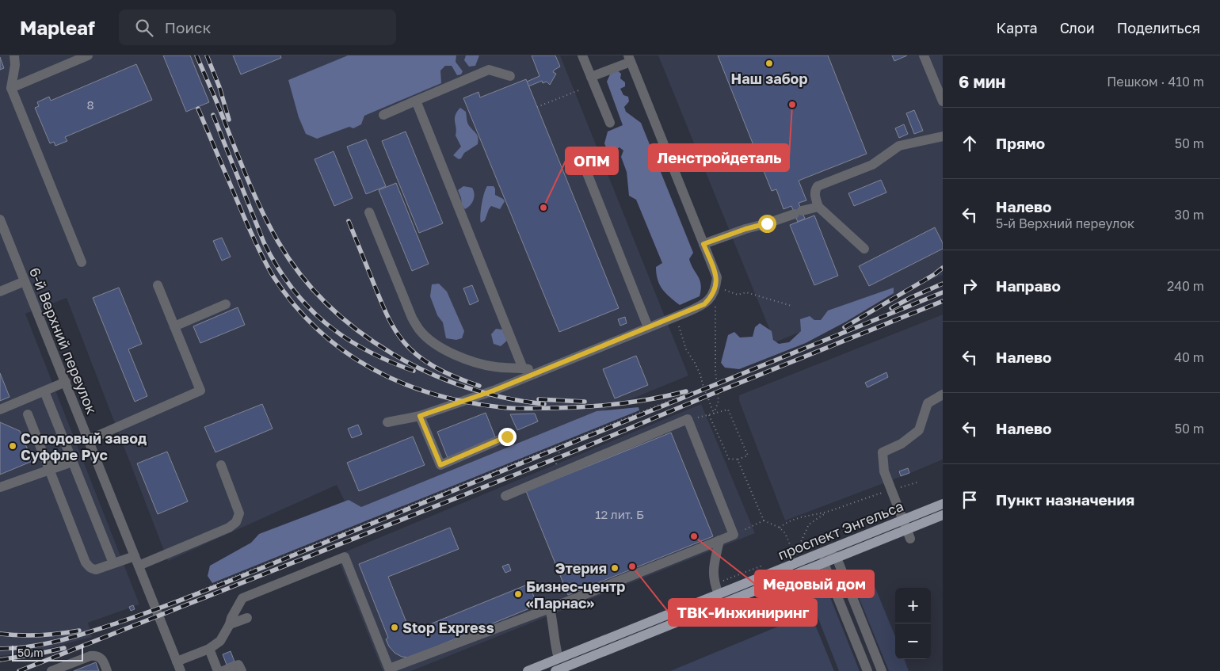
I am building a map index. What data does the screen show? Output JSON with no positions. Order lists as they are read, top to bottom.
{
  "streets": {
    "main road": ["проспект Энгельса"],
    "street": ["6-й Верхний переулок"]
  },
  "places": [
    "Наш забор",
    "Ленстройдеталь",
    "ОПМ",
    "Солодовый завод Суффле Рус",
    "Медовый дом",
    "ТВК-Инжиниринг",
    "Этерия",
    "Бизнес-центр «Парнас»",
    "Stop Express"
  ],
  "house_numbers": ["8", "12 лит. Б"],
  "scale_bar": "50 m",
  "page": {
    "header": "Mapleaf",
    "search": "Поиск",
    "nav": ["Карта", "Слои", "Поделиться"],
    "heading": ["6 мин", "Пешком · 410 m"],
    "list": [
      ["Прямо", "50 m"],
      ["Налево", "5-й Верхний переулок", "30 m"],
      ["Направо", "240 m"],
      ["Налево", "40 m"],
      ["Налево", "50 m"],
      "Пункт назначения"
    ],
    "map_buttons": ["+", "−"],
    "scale": "50 m"
  }
}
